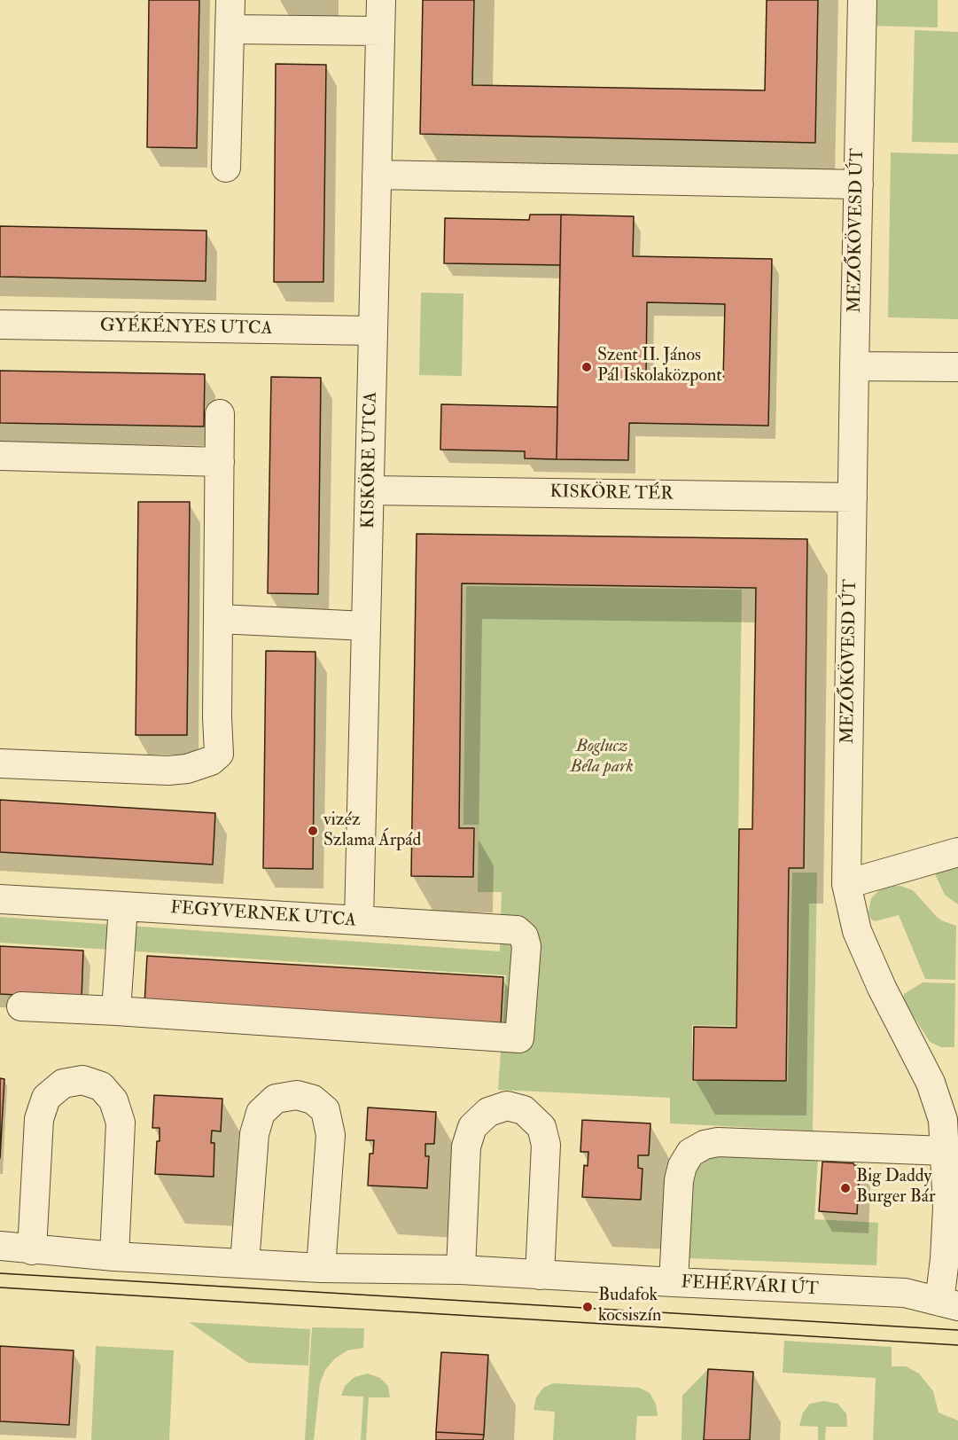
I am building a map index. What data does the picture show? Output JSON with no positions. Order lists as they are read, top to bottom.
{
  "streets": {
    "street": [
      "MEZŐKÖVESD ÚT",
      "GYÉKÉNYES UTCA",
      "KISKÖRE UTCA",
      "KISKÖRE TÉR",
      "FEGYVERNEK UTCA",
      "FEHÉRVÁRI ÚT"
    ]
  },
  "crossings": [
    ["MEZŐKÖVESD ÚT", "KISKÖRE TÉR"],
    ["MEZŐKÖVESD ÚT", "FEHÉRVÁRI ÚT"],
    ["GYÉKÉNYES UTCA", "KISKÖRE UTCA"],
    ["KISKÖRE UTCA", "KISKÖRE TÉR"],
    ["KISKÖRE UTCA", "FEGYVERNEK UTCA"]
  ],
  "parks": ["Boglucz Béla park"],
  "places": [
    "Szent II. János Pál Iskolaközpont",
    "vizéz Szlama Árpád",
    "Big Daddy Burger Bár",
    "Budafok kocsiszín"
  ]
}
